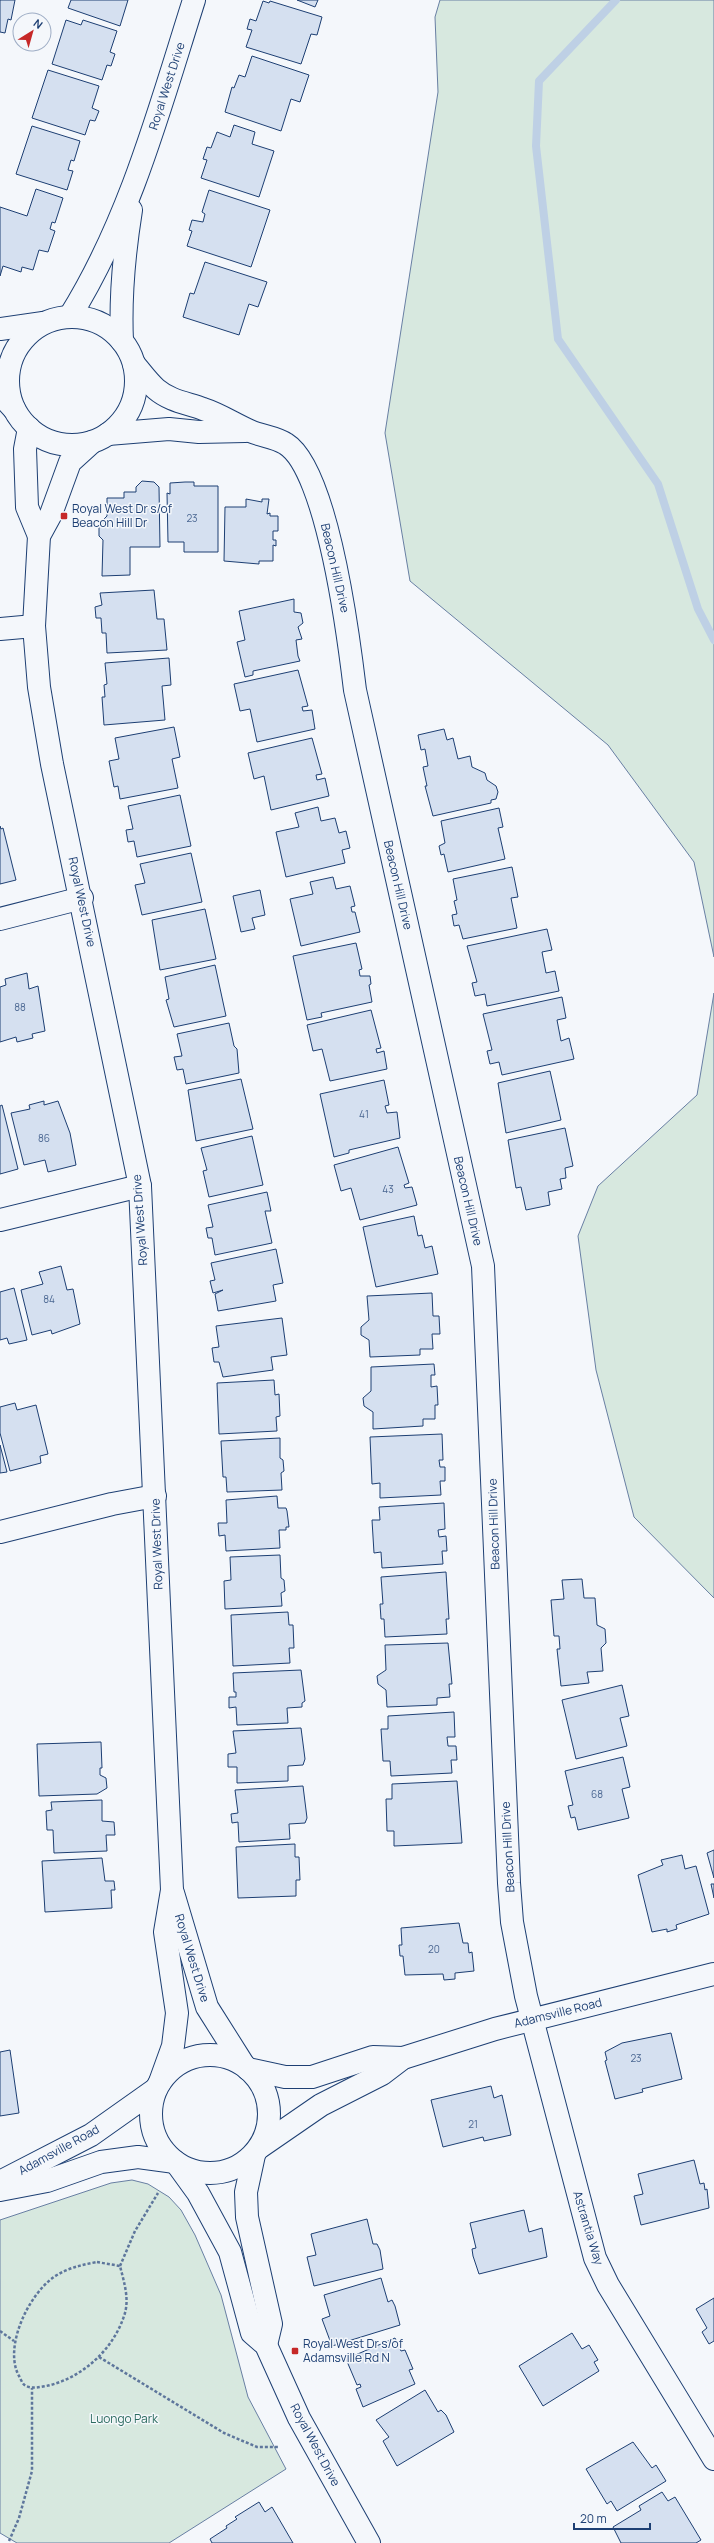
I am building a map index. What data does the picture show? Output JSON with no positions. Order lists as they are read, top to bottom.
{
  "streets": {
    "street": [
      "Royal West Drive",
      "Beacon Hill Drive",
      "Adamsville Road",
      "Astrantia Way"
    ]
  },
  "crossings": [
    ["Royal West Drive", "Beacon Hill Drive"],
    ["Royal West Drive", "Adamsville Road"],
    ["Beacon Hill Drive", "Adamsville Road"],
    ["Beacon Hill Drive", "Astrantia Way"],
    ["Adamsville Road", "Astrantia Way"]
  ],
  "parks": ["Luongo Park"],
  "places": {
    "transit": ["Royal West Dr s/of Beacon Hill Dr", "Royal West Dr s/of Adamsville Rd N"]
  },
  "house_numbers": [
    "23",
    "88",
    "41",
    "86",
    "43",
    "84",
    "68",
    "20",
    "23",
    "21"
  ],
  "scale_bar": "20 m",
  "north": "top right"
}
